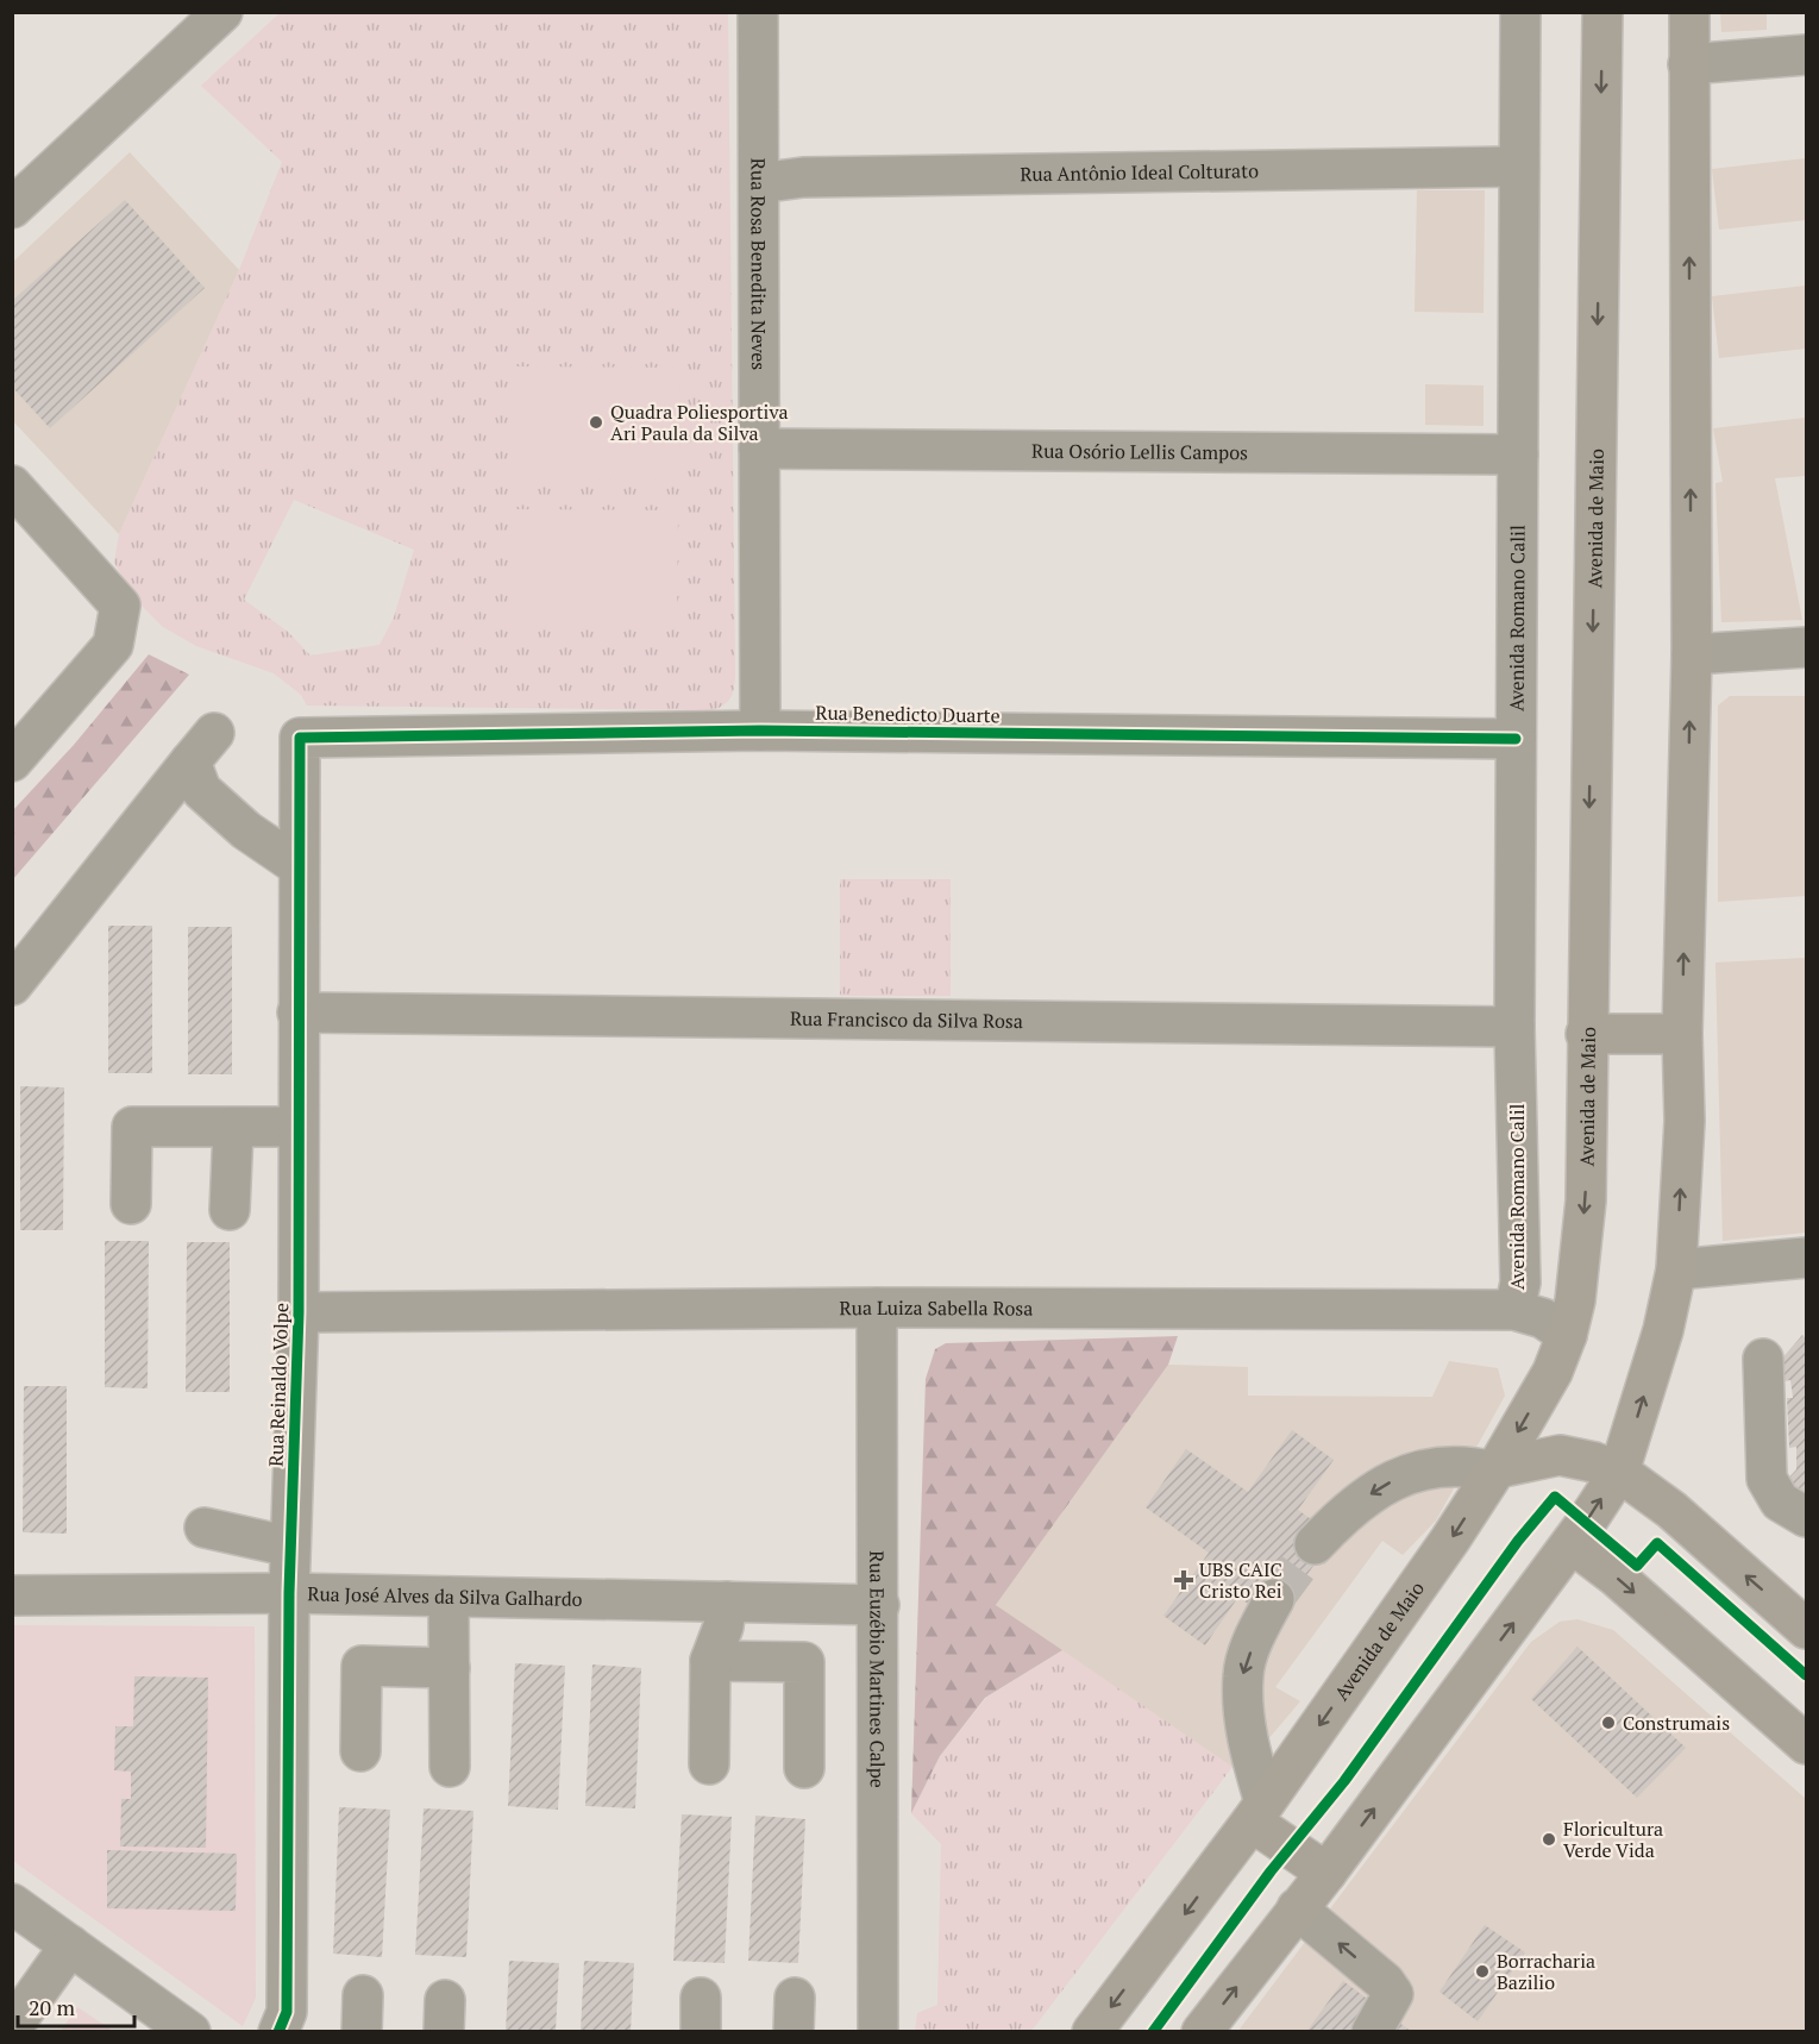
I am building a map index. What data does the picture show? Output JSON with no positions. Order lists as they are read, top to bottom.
{
  "streets": {
    "main road": ["Avenida de Maio"],
    "street": [
      "Rua Antônio Ideal Colturato",
      "Rua Rosa Benedita Neves",
      "Rua Osório Lellis Campos",
      "Avenida Romano Calil",
      "Rua Benedicto Duarte",
      "Rua Francisco da Silva Rosa",
      "Rua Luiza Sabella Rosa",
      "Rua Reinaldo Volpe",
      "Rua José Alves da Silva Galhardo",
      "Rua Euzébio Martines Calpe"
    ]
  },
  "crossings": [
    ["Rua Antônio Ideal Colturato", "Rua Rosa Benedita Neves"],
    ["Rua Antônio Ideal Colturato", "Avenida Romano Calil"],
    ["Rua Rosa Benedita Neves", "Rua Osório Lellis Campos"],
    ["Rua Rosa Benedita Neves", "Rua Benedicto Duarte"],
    ["Rua Osório Lellis Campos", "Avenida Romano Calil"],
    ["Avenida de Maio", "Rua Luiza Sabella Rosa"],
    ["Avenida Romano Calil", "Rua Benedicto Duarte"],
    ["Avenida Romano Calil", "Rua Francisco da Silva Rosa"],
    ["Avenida Romano Calil", "Rua Luiza Sabella Rosa"],
    ["Rua Benedicto Duarte", "Rua Reinaldo Volpe"],
    ["Rua Francisco da Silva Rosa", "Rua Reinaldo Volpe"],
    ["Rua Luiza Sabella Rosa", "Rua Reinaldo Volpe"],
    ["Rua Luiza Sabella Rosa", "Rua Euzébio Martines Calpe"],
    ["Rua Reinaldo Volpe", "Rua José Alves da Silva Galhardo"],
    ["Rua José Alves da Silva Galhardo", "Rua Euzébio Martines Calpe"]
  ],
  "places": {
    "other": [
      "Quadra Poliesportiva Ari Paula da Silva",
      "Construmais",
      "Floricultura Verde Vida",
      "Borracharia Bazilio"
    ],
    "health": ["UBS CAIC Cristo Rei"]
  },
  "scale_bar": "20 m"
}
